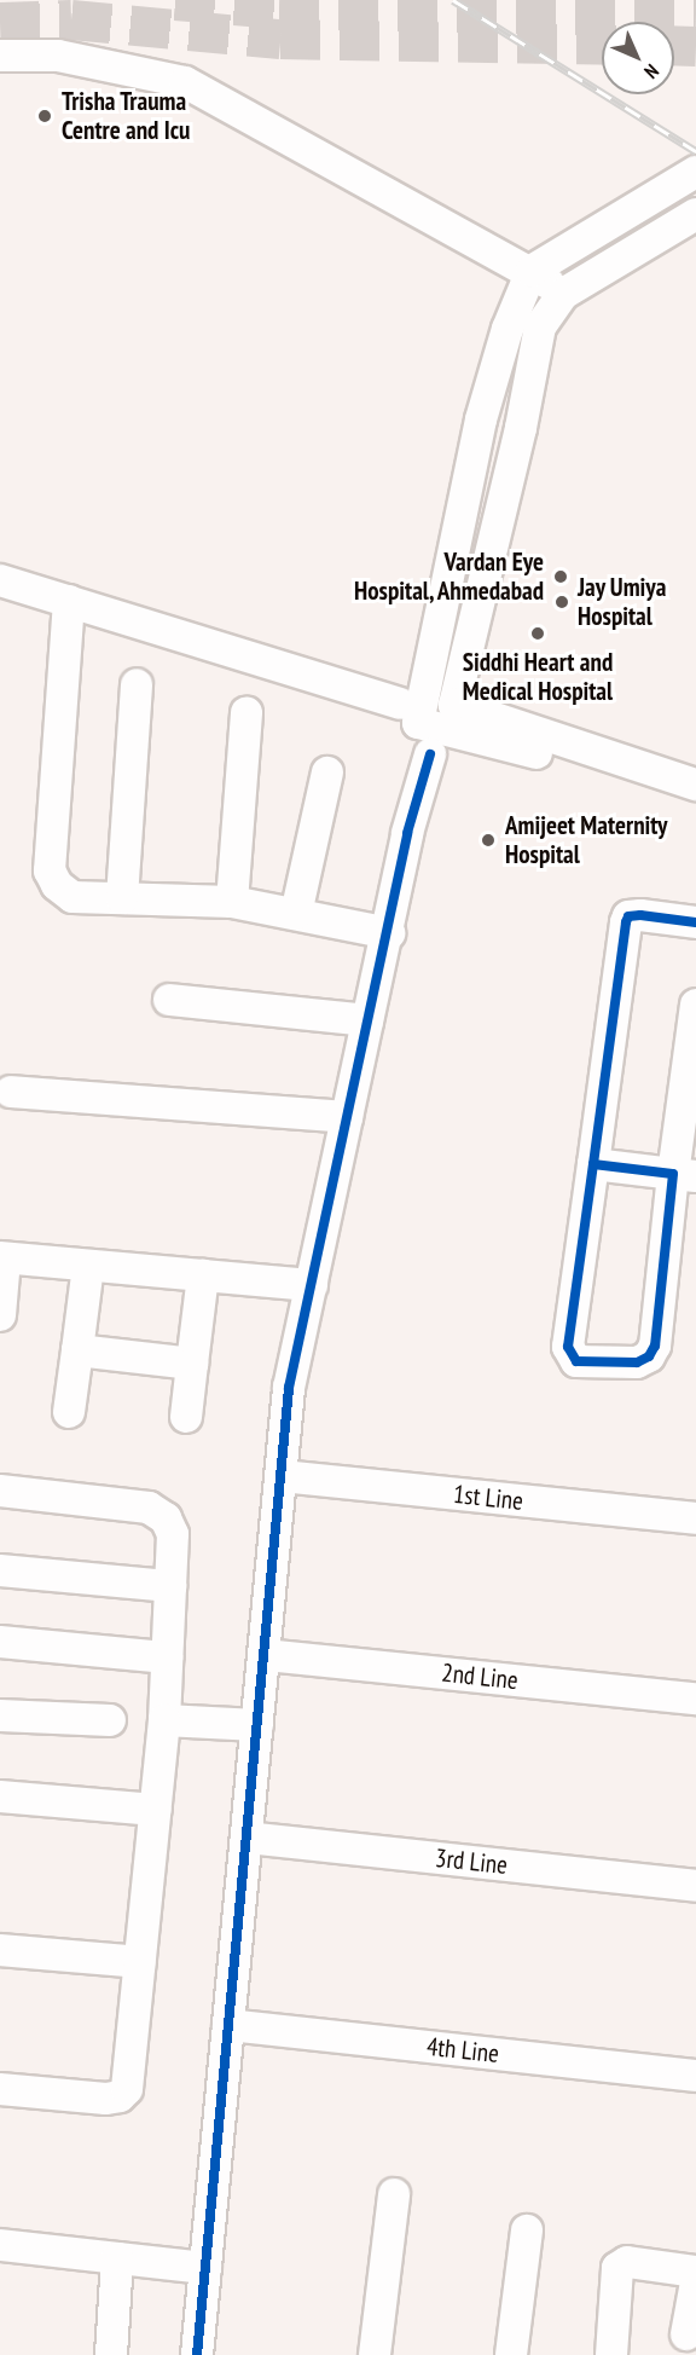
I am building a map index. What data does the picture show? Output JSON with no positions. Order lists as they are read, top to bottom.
{
  "streets": {
    "street": [
      "1st Line",
      "2nd Line",
      "3rd Line",
      "4th Line"
    ]
  },
  "places": [
    "Trisha Trauma Centre and Icu",
    "Vardan Eye Hospital, Ahmedabad",
    "Jay Umiya Hospital",
    "Siddhi Heart and Medical Hospital",
    "Amijeet Maternity Hospital"
  ],
  "north": "bottom right"
}
